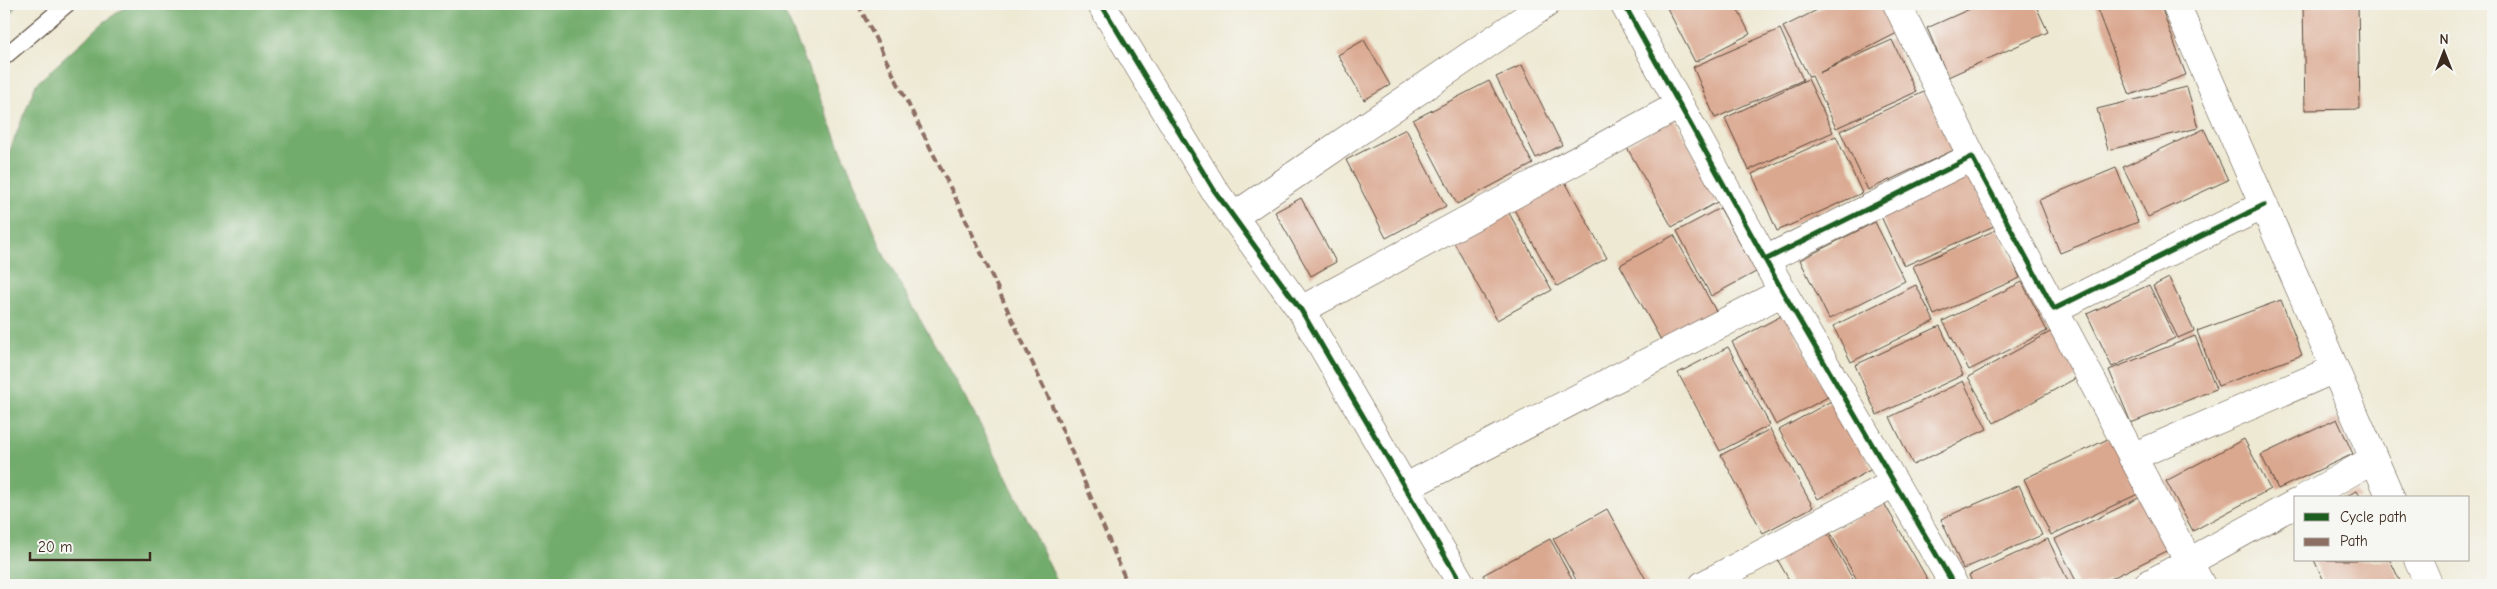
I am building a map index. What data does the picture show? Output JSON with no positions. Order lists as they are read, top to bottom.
{
  "legend": ["Cycle path", "Path"],
  "scale_bar": "20 m",
  "north": "top"
}
